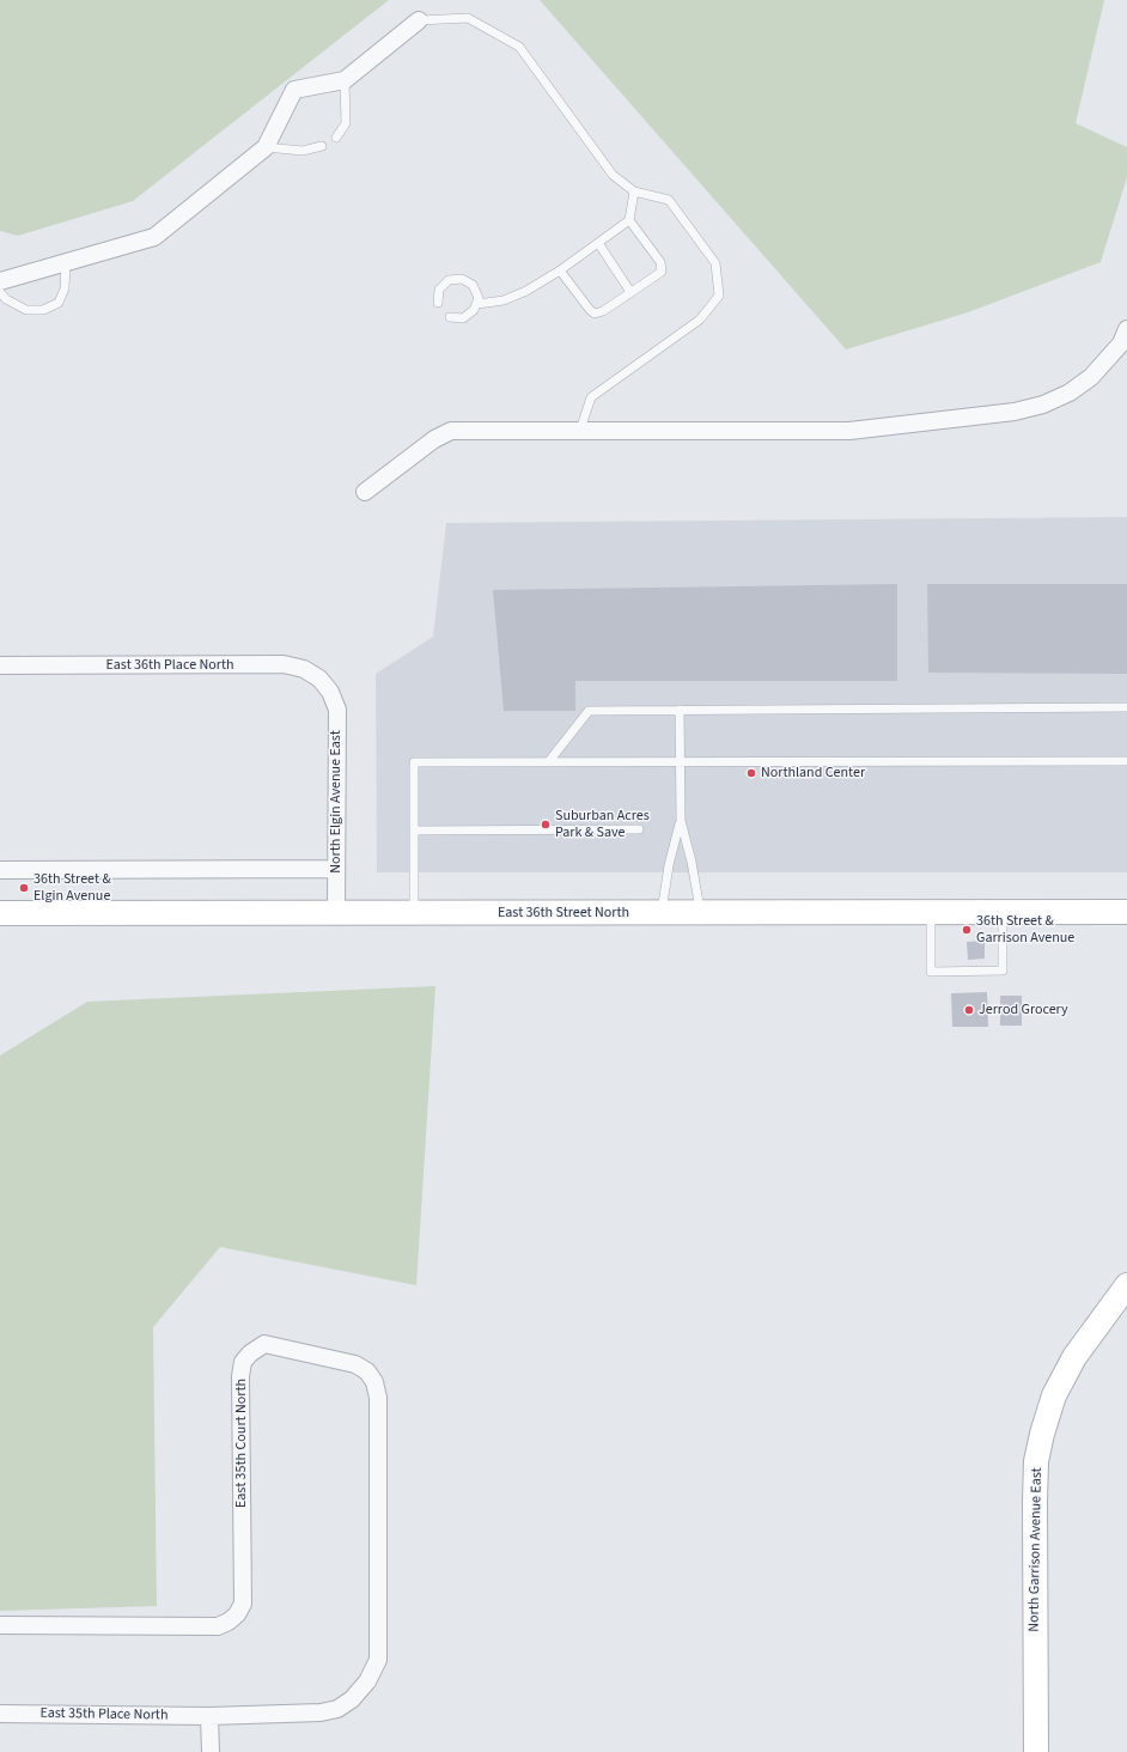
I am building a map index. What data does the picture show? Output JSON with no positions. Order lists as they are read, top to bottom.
{
  "streets": {
    "main road": ["East 36th Street North", "North Garrison Avenue East"],
    "street": [
      "East 36th Place North",
      "North Elgin Avenue East",
      "East 35th Court North",
      "East 35th Place North"
    ]
  },
  "crossings": [
    ["East 36th Place North", "North Elgin Avenue East"],
    ["North Elgin Avenue East", "East 36th Street North"],
    ["East 35th Court North", "East 35th Place North"]
  ],
  "places": [
    "Northland Center",
    "Suburban Acres Park & Save",
    "36th Street & Elgin Avenue",
    "36th Street & Garrison Avenue",
    "Jerrod Grocery"
  ]
}
